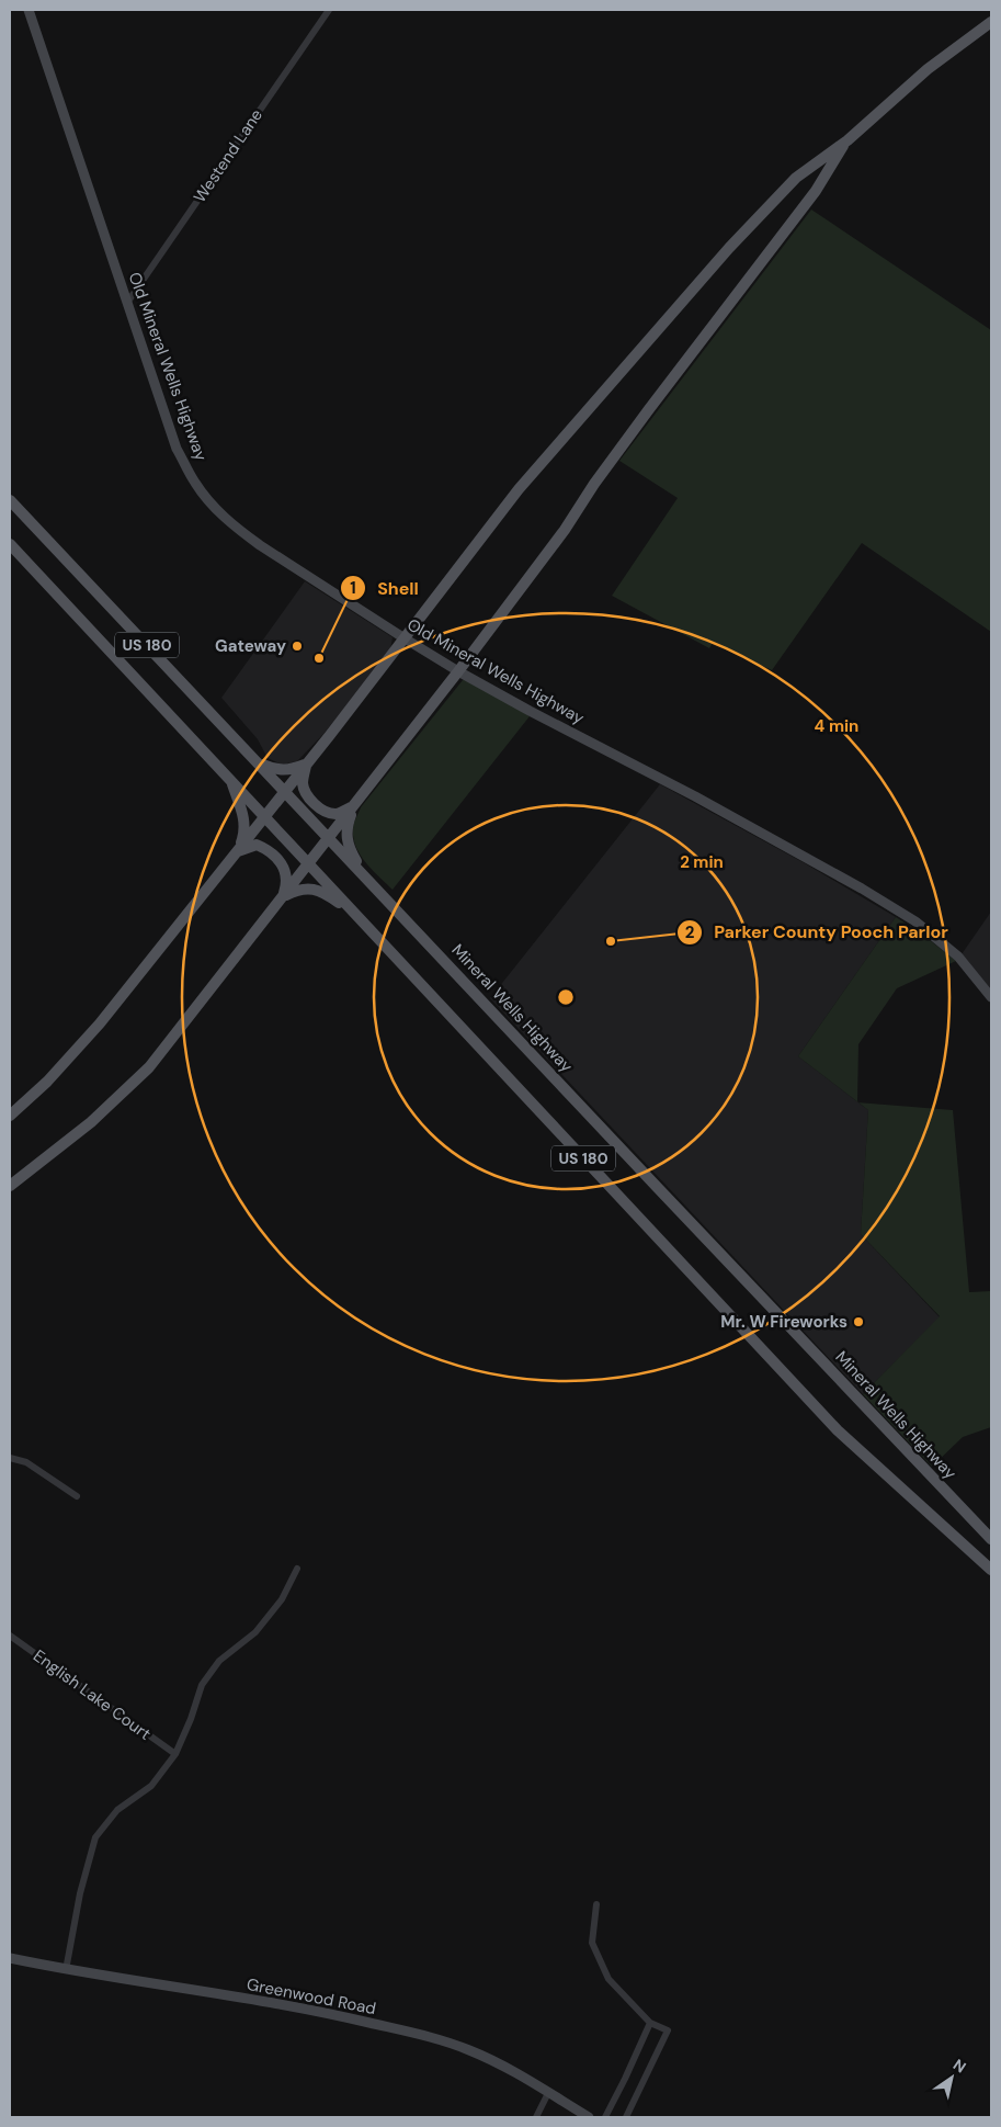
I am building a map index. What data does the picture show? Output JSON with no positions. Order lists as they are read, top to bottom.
{
  "streets": {
    "main road": ["US 180", "Mineral Wells Highway"],
    "street": [
      "Westend Lane",
      "Old Mineral Wells Highway",
      "English Lake Court",
      "Greenwood Road"
    ]
  },
  "crossings": [
    ["Westend Lane", "Old Mineral Wells Highway"]
  ],
  "places": [
    "Gateway",
    "Shell",
    "Parker County Pooch Parlor",
    "Mr. W Fireworks"
  ],
  "north": "top right",
  "rings": ["4 min", "2 min"]
}
